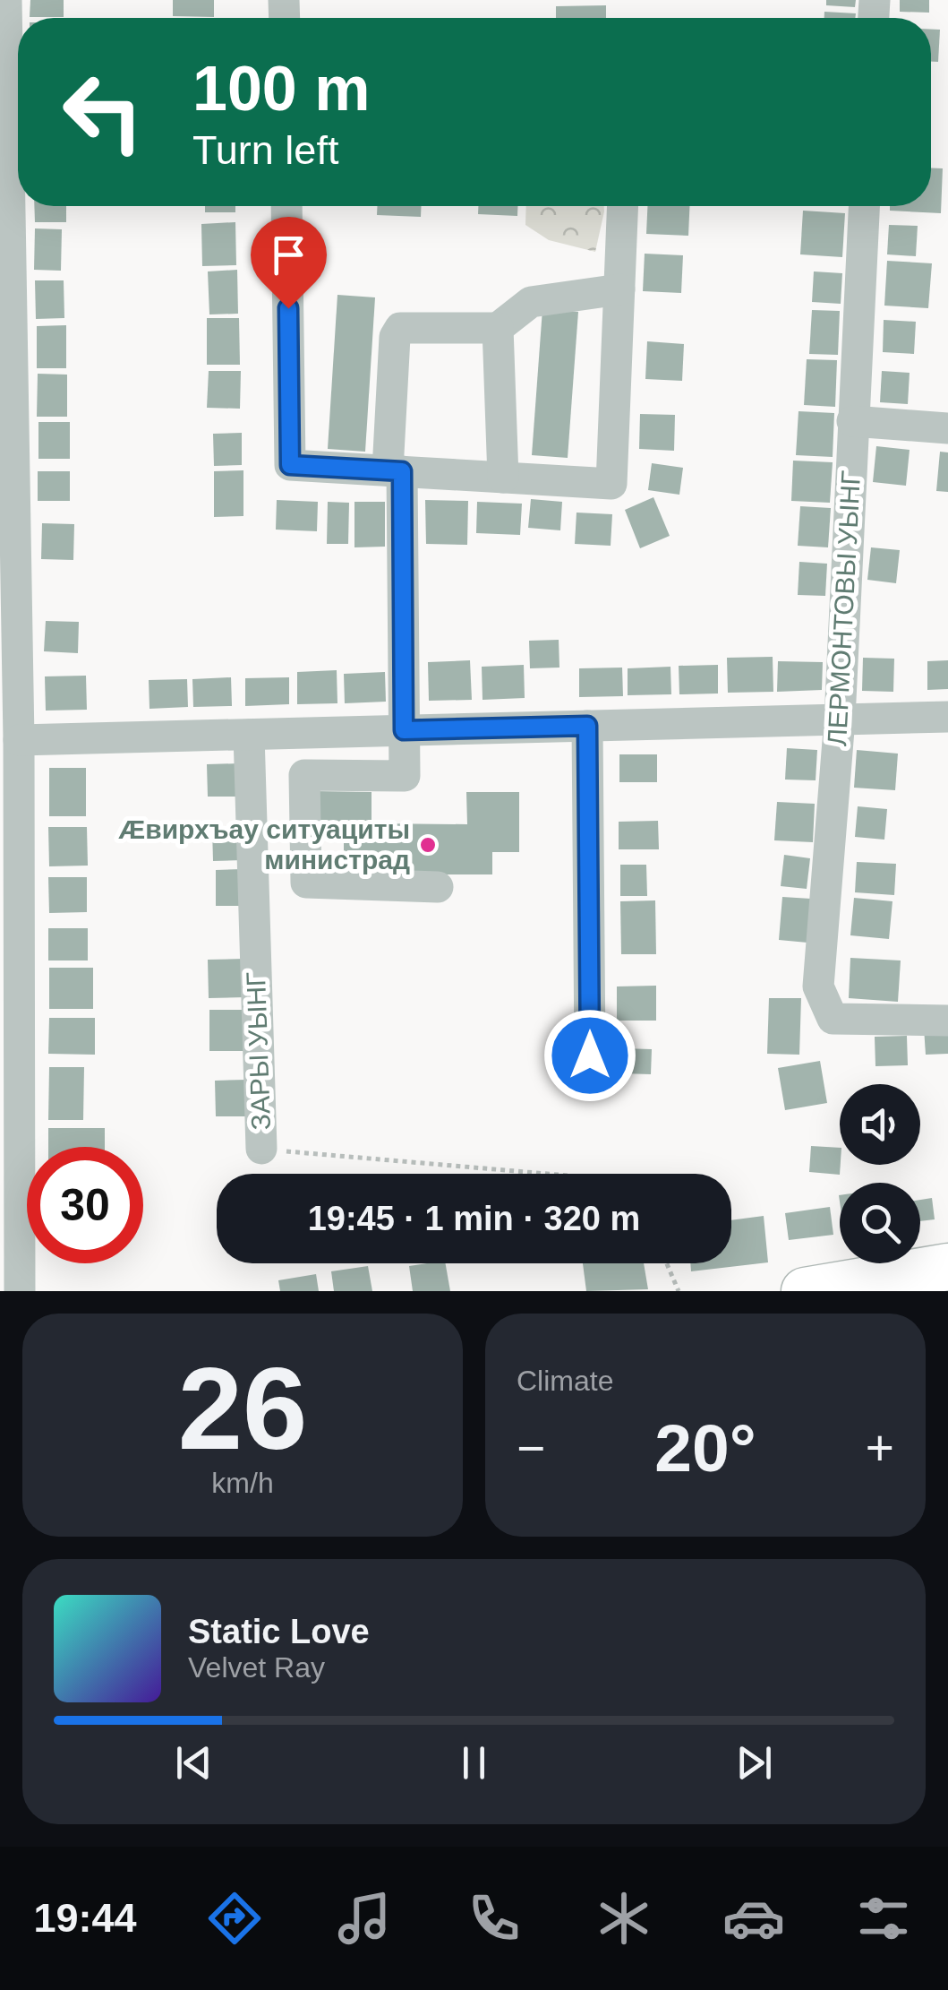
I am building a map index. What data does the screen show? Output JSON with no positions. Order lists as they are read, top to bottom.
{
  "streets": {
    "street": ["ЛЕРМОНТОВЫ УЫНГ", "ЗАРЫ УЫНГ"]
  },
  "places": ["Æвирхъау ситуациты министрад"],
  "page": {
    "turn": ["100 m", "Turn left"],
    "limit": "30",
    "trip": "19:45 · 1 min · 320 m",
    "tile": [
      ["26", "km/h"],
      "Climate"
    ],
    "heat": ["−", "20°", "+"],
    "song": ["Static Love", "Velvet Ray"],
    "tabs": "19:44"
  }
}
